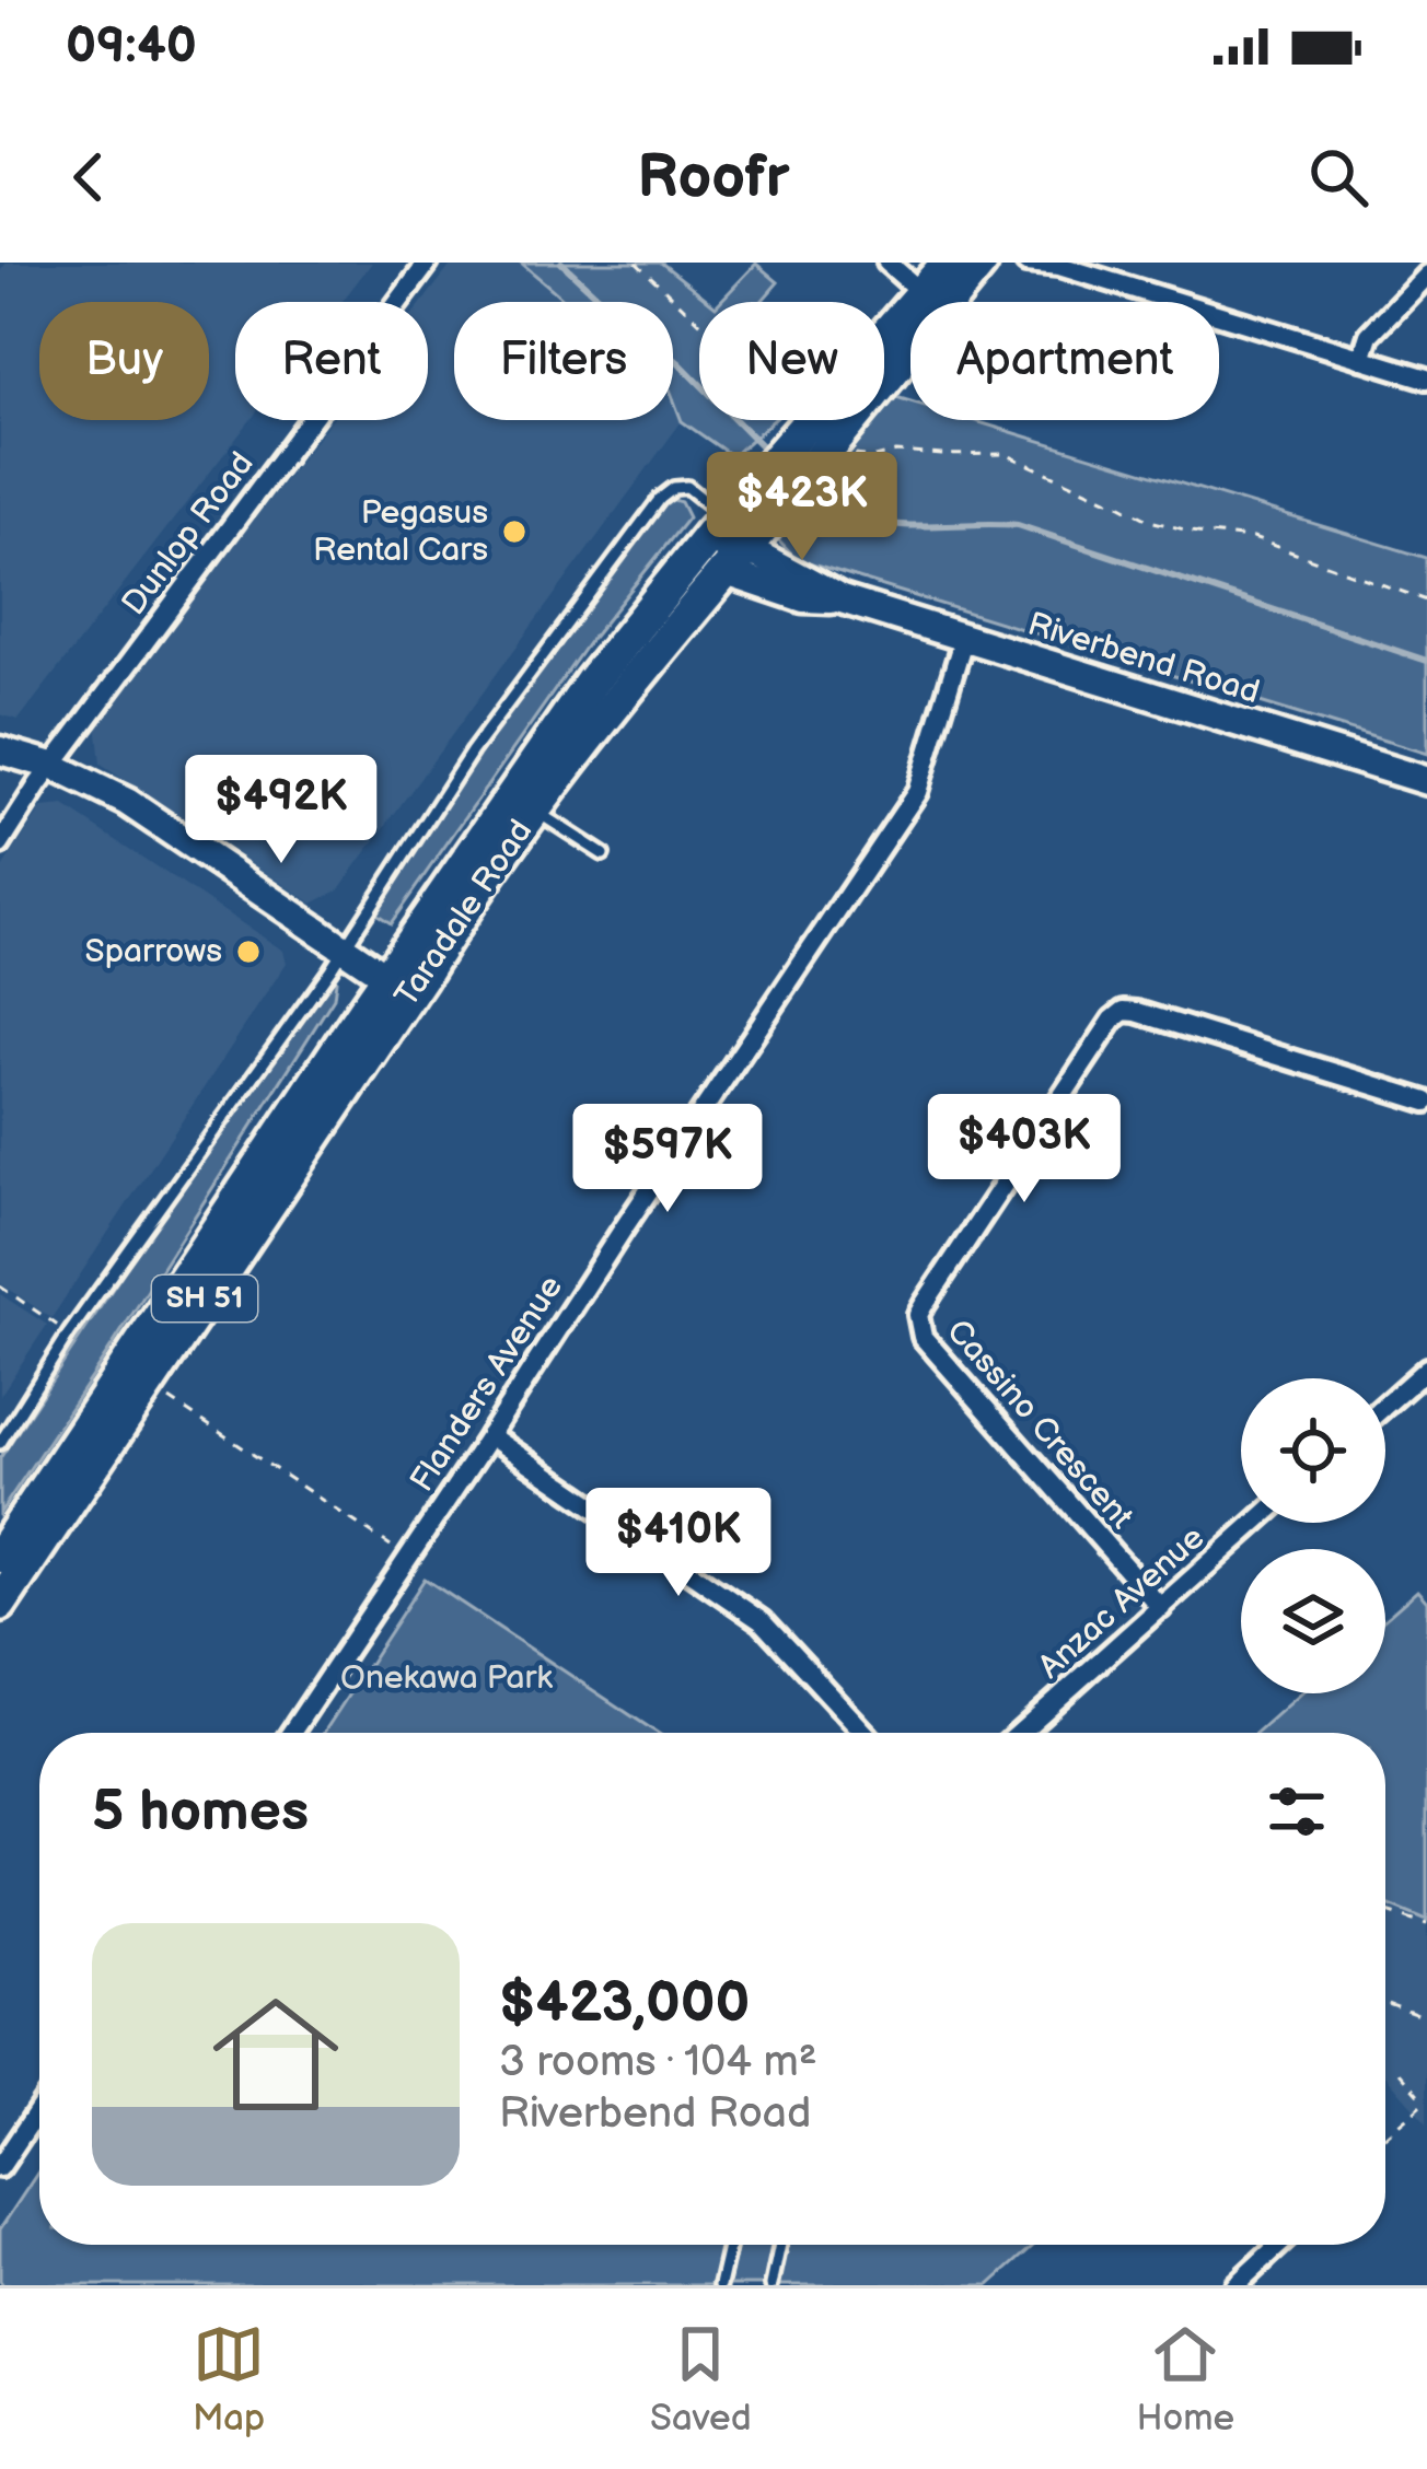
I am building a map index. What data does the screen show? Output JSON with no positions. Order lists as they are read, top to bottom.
{
  "streets": {
    "highway": ["Taradale Road", "SH 51"],
    "street": [
      "Dunlop Road",
      "Riverbend Road",
      "Flanders Avenue",
      "Cassino Crescent",
      "Anzac Avenue"
    ]
  },
  "crossings": [
    ["Riverbend Road", "Taradale Road"],
    ["Riverbend Road", "Flanders Avenue"],
    ["Cassino Crescent", "Anzac Avenue"]
  ],
  "parks": ["Onekawa Park"],
  "places": ["Pegasus Rental Cars", "Sparrows"],
  "page": {
    "status": "09:40",
    "header": "Roofr",
    "chip": [
      "Buy",
      "Rent",
      "Filters",
      "New",
      "Apartment"
    ],
    "price": [
      "$423K",
      "$492K",
      "$403K",
      "$597K",
      "$410K"
    ],
    "heading": "5 homes",
    "list": [
      {
        "name": "$423,000",
        "note": "3 rooms · 104 m² · Riverbend Road"
      }
    ],
    "tabs": ["Map", "Saved", "Home"]
  }
}
